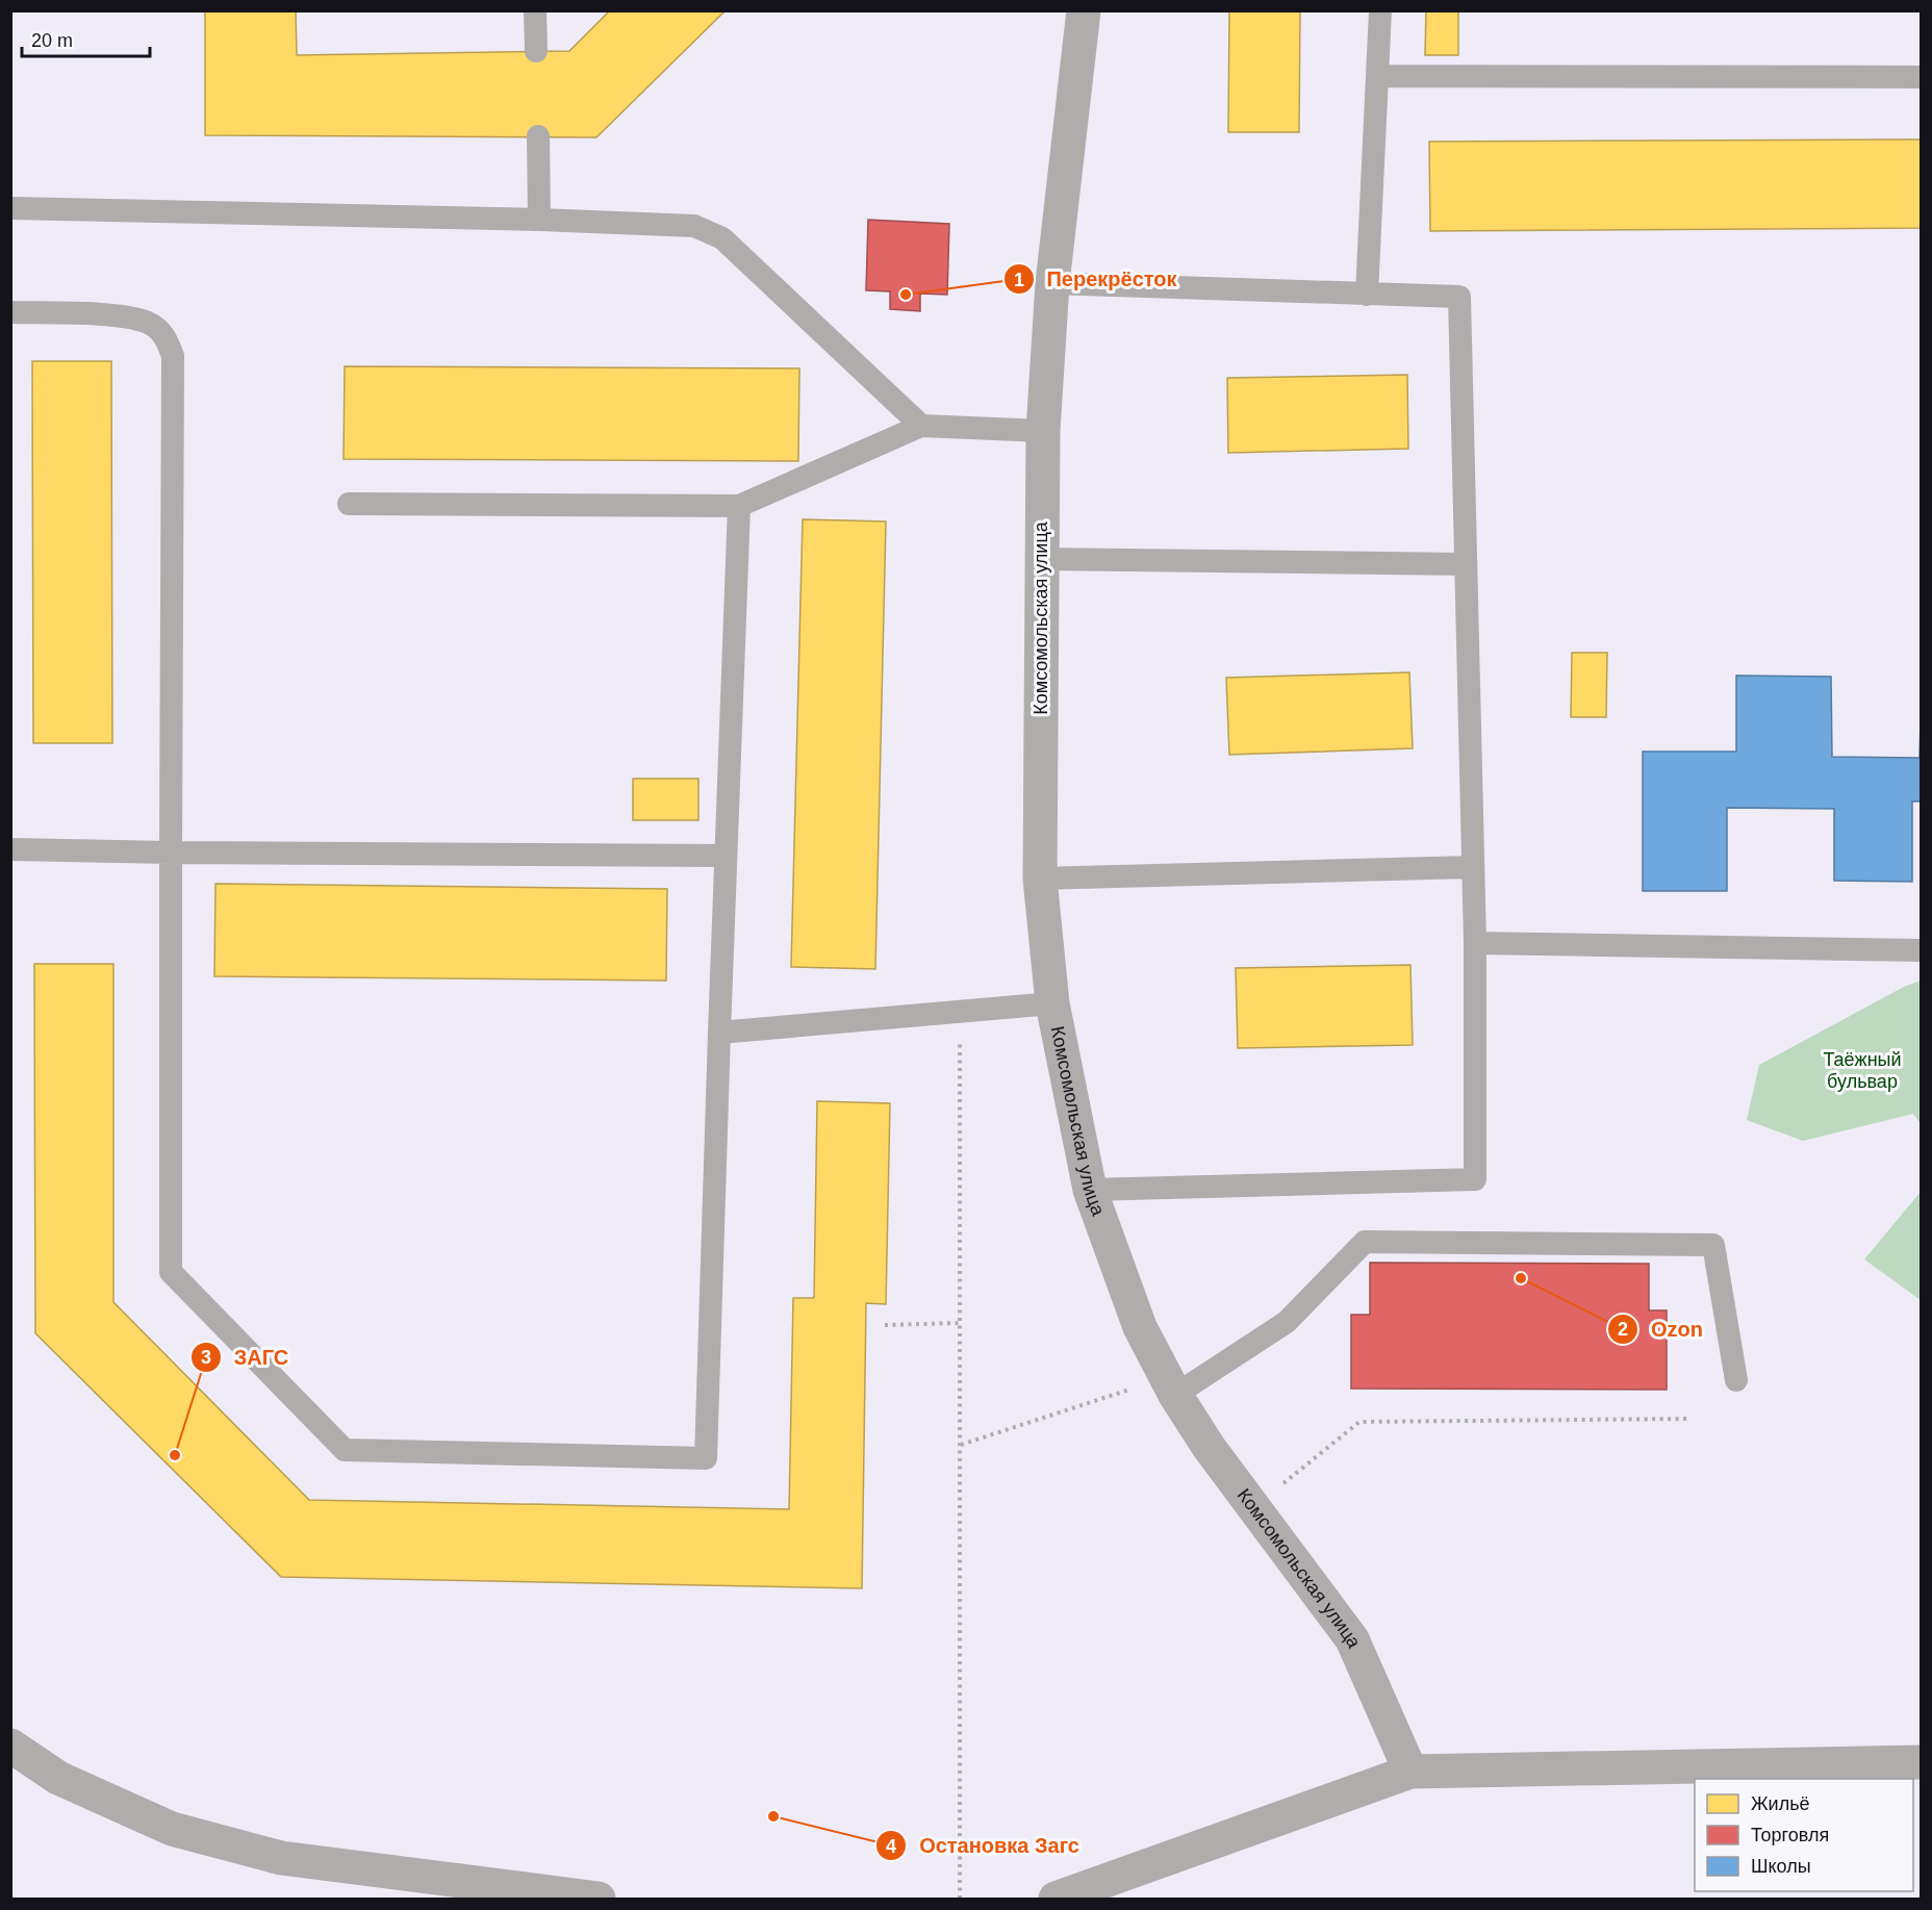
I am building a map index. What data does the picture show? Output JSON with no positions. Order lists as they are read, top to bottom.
{
  "streets": {
    "street": ["Комсомольская улица"]
  },
  "parks": ["Таёжный бульвар"],
  "places": [
    "Перекрёсток",
    "Ozon",
    "ЗАГС",
    "Остановка Загс"
  ],
  "legend": ["Жильё", "Торговля", "Школы"],
  "scale_bar": "20 m"
}
